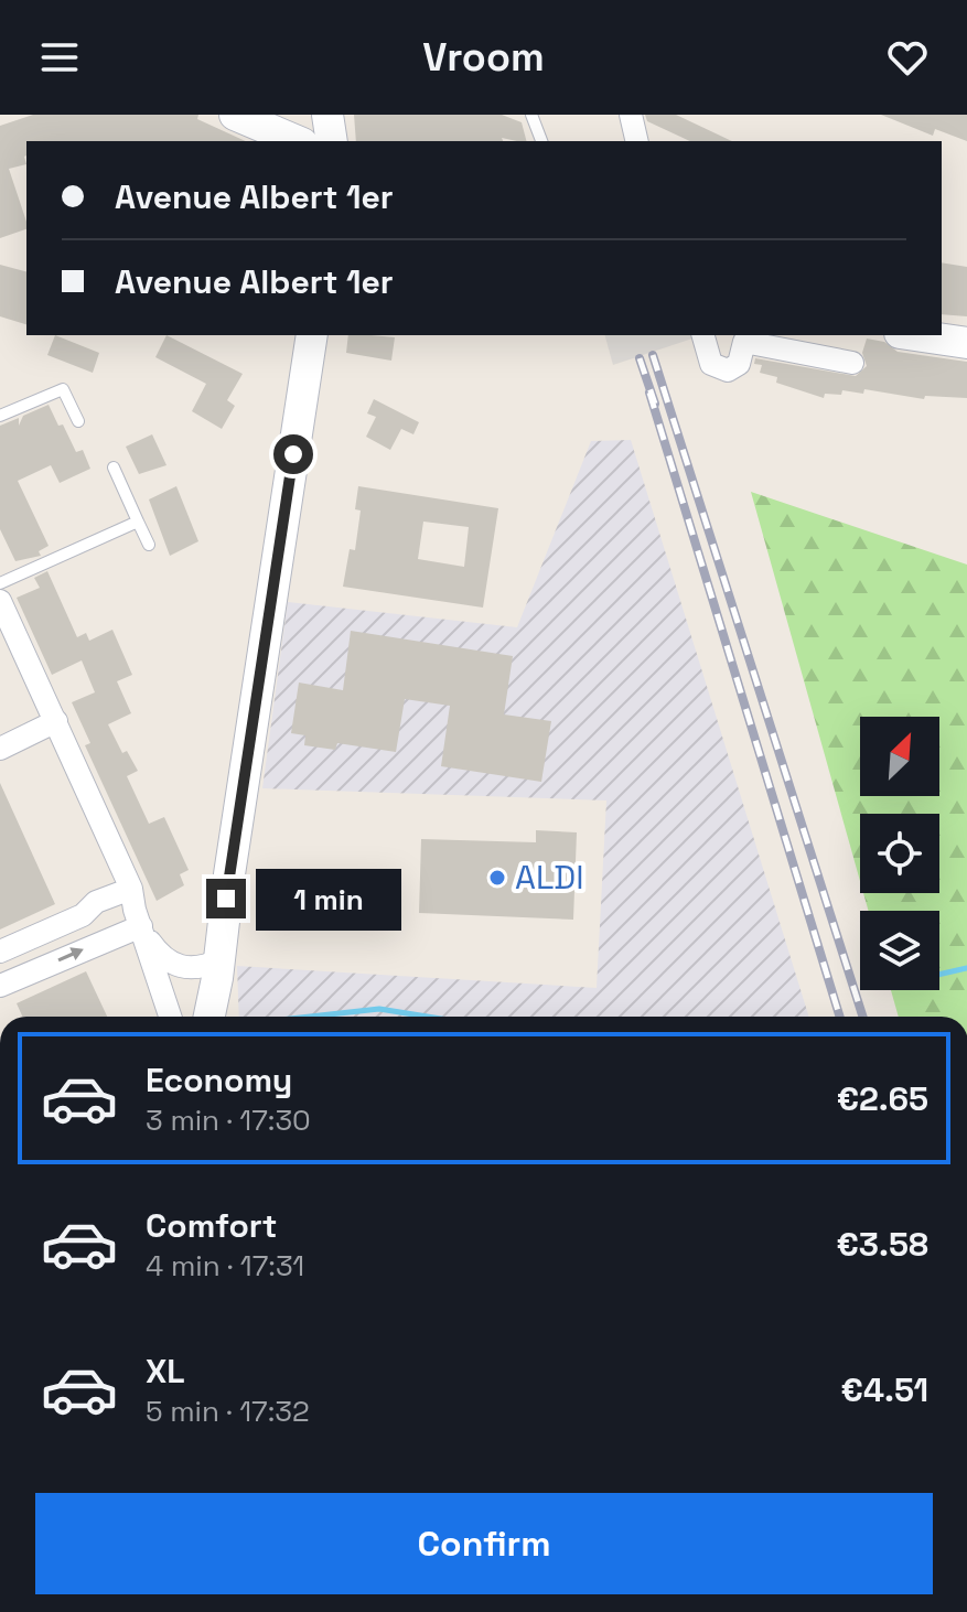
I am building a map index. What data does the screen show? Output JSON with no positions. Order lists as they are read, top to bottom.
{
  "places": ["ALDI"],
  "north": "top right",
  "page": {
    "header": "Vroom",
    "banner": ["Avenue Albert 1er", "Avenue Albert 1er"],
    "bubble": "1 min",
    "list": [
      {
        "name": "Economy",
        "note": "3 min · 17:30",
        "value": "€2.65"
      },
      {
        "name": "Comfort",
        "note": "4 min · 17:31",
        "value": "€3.58"
      },
      {
        "name": "XL",
        "note": "5 min · 17:32",
        "value": "€4.51"
      }
    ],
    "buttons": "Confirm"
  }
}
